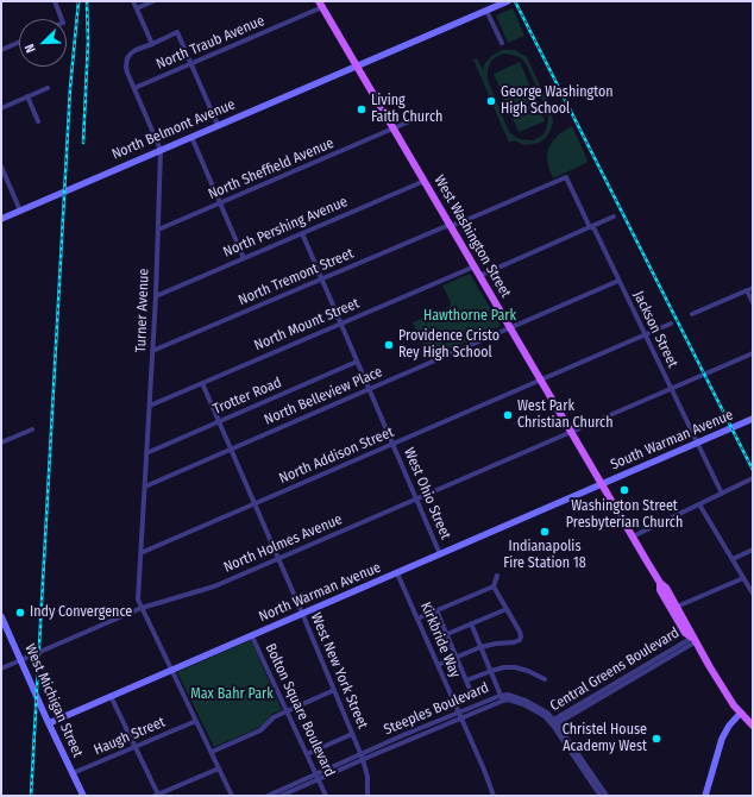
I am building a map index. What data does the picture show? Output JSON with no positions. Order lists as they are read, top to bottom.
{
  "streets": {
    "main road": [
      "North Belmont Avenue",
      "West Washington Street",
      "South Warman Avenue",
      "North Warman Avenue",
      "West Michigan Street"
    ],
    "street": [
      "North Traub Avenue",
      "North Sheffield Avenue",
      "North Pershing Avenue",
      "North Tremont Street",
      "Turner Avenue",
      "North Mount Street",
      "Jackson Street",
      "Trotter Road",
      "North Belleview Place",
      "North Addison Street",
      "West Ohio Street",
      "North Holmes Avenue",
      "Kirkbride Way",
      "Central Greens Boulevard",
      "West New York Street",
      "Steeples Boulevard",
      "Bolton Square Boulevard",
      "Haugh Street"
    ]
  },
  "crossings": [
    ["North Traub Avenue", "West Washington Street"],
    ["North Traub Avenue", "Turner Avenue"],
    ["North Belmont Avenue", "West Washington Street"],
    ["North Belmont Avenue", "Turner Avenue"],
    ["North Sheffield Avenue", "West Washington Street"],
    ["North Sheffield Avenue", "Turner Avenue"],
    ["North Pershing Avenue", "West Washington Street"],
    ["North Pershing Avenue", "Turner Avenue"],
    ["North Pershing Avenue", "West Ohio Street"],
    ["West Washington Street", "North Tremont Street"],
    ["West Washington Street", "North Mount Street"],
    ["West Washington Street", "North Belleview Place"],
    ["West Washington Street", "South Warman Avenue"],
    ["West Washington Street", "North Addison Street"],
    ["West Washington Street", "North Holmes Avenue"],
    ["West Washington Street", "North Warman Avenue"],
    ["West Washington Street", "Central Greens Boulevard"],
    ["North Tremont Street", "Turner Avenue"],
    ["North Tremont Street", "Jackson Street"],
    ["North Tremont Street", "West Ohio Street"],
    ["Turner Avenue", "North Mount Street"],
    ["Turner Avenue", "Trotter Road"],
    ["Turner Avenue", "North Belleview Place"],
    ["Turner Avenue", "North Addison Street"],
    ["Turner Avenue", "North Holmes Avenue"],
    ["North Mount Street", "West Ohio Street"],
    ["North Mount Street", "West New York Street"],
    ["Jackson Street", "North Belleview Place"],
    ["Jackson Street", "South Warman Avenue"],
    ["Jackson Street", "North Addison Street"],
    ["Jackson Street", "North Holmes Avenue"],
    ["Trotter Road", "West Ohio Street"],
    ["Trotter Road", "West New York Street"],
    ["North Belleview Place", "West Ohio Street"],
    ["North Belleview Place", "West New York Street"],
    ["South Warman Avenue", "North Warman Avenue"],
    ["North Addison Street", "West Ohio Street"],
    ["North Addison Street", "West New York Street"],
    ["West Ohio Street", "North Holmes Avenue"],
    ["West Ohio Street", "North Warman Avenue"],
    ["North Holmes Avenue", "West New York Street"],
    ["North Holmes Avenue", "West Michigan Street"],
    ["North Warman Avenue", "Kirkbride Way"],
    ["North Warman Avenue", "West New York Street"],
    ["North Warman Avenue", "West Michigan Street"],
    ["North Warman Avenue", "Bolton Square Boulevard"],
    ["Kirkbride Way", "Steeples Boulevard"],
    ["Central Greens Boulevard", "Steeples Boulevard"],
    ["West New York Street", "Steeples Boulevard"],
    ["West Michigan Street", "Haugh Street"],
    ["Steeples Boulevard", "Bolton Square Boulevard"]
  ],
  "parks": ["Hawthorne Park", "Max Bahr Park"],
  "places": [
    "George Washington High School",
    "Living Faith Church",
    "Providence Cristo Rey High School",
    "West Park Christian Church",
    "Washington Street Presbyterian Church",
    "Indianapolis Fire Station 18",
    "Indy Convergence",
    "Christel House Academy West"
  ],
  "north": "bottom left"
}
